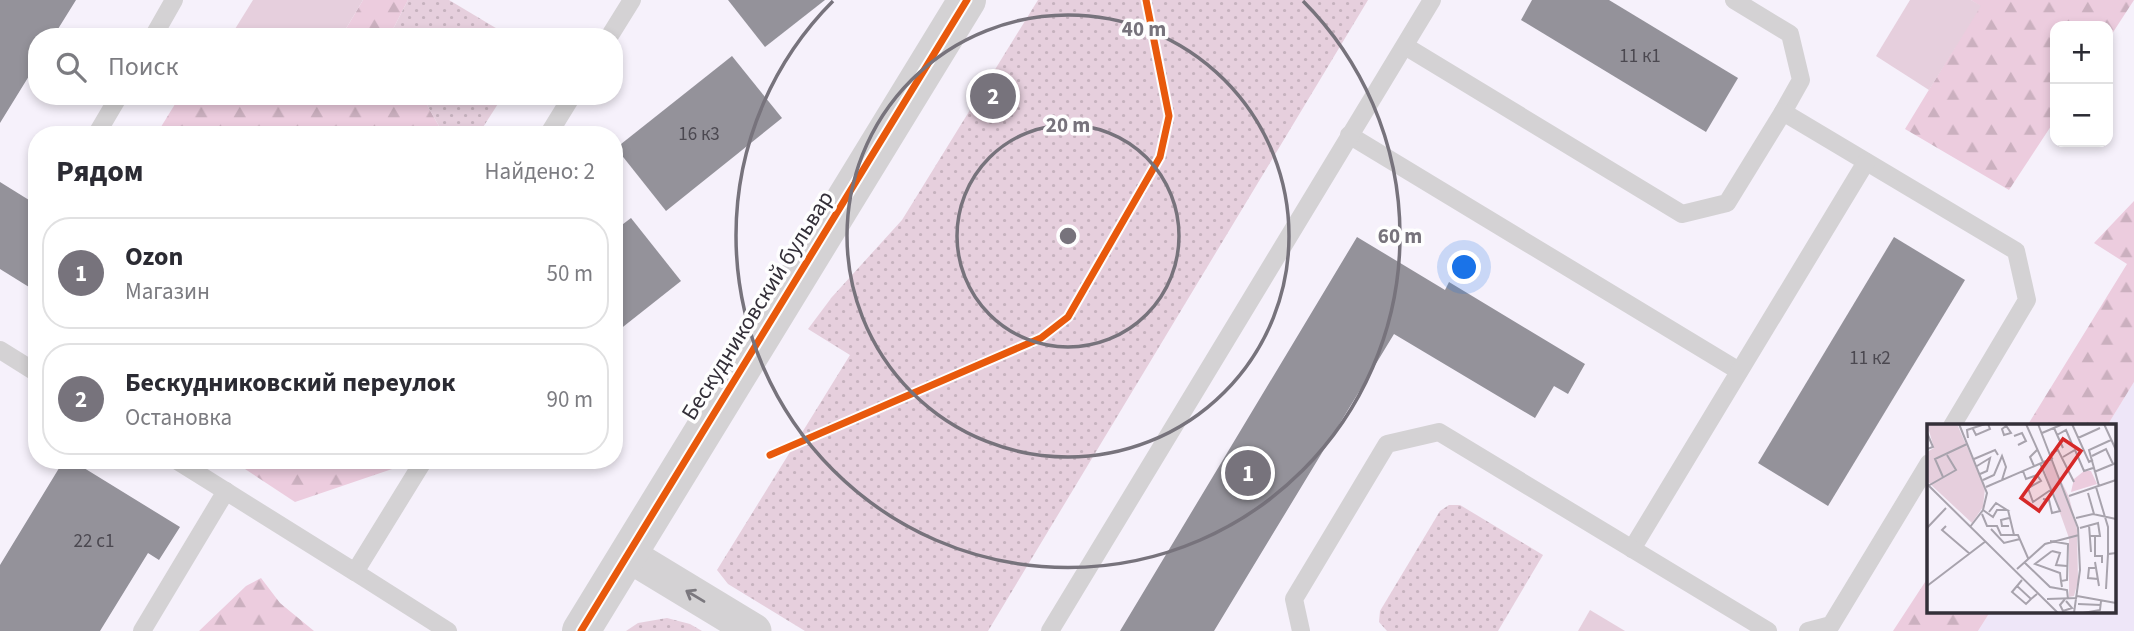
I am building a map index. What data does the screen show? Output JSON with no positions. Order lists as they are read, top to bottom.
{
  "streets": {
    "street": ["Бескудниковский бульвар"]
  },
  "house_numbers": [
    "11 к1",
    "16 к3",
    "11 к2",
    "22 с1"
  ],
  "page": {
    "map_buttons": ["+", "−"],
    "search": "Поиск",
    "pins": ["2", "1"],
    "heading": ["Рядом", "Найдено: 2"],
    "list": [
      {
        "mark": "1",
        "name": "Ozon",
        "note": "Магазин",
        "value": "50 m"
      },
      {
        "mark": "2",
        "name": "Бескудниковский переулок",
        "note": "Остановка",
        "value": "90 m"
      }
    ]
  },
  "rings": ["40 m", "20 m", "60 m"]
}
